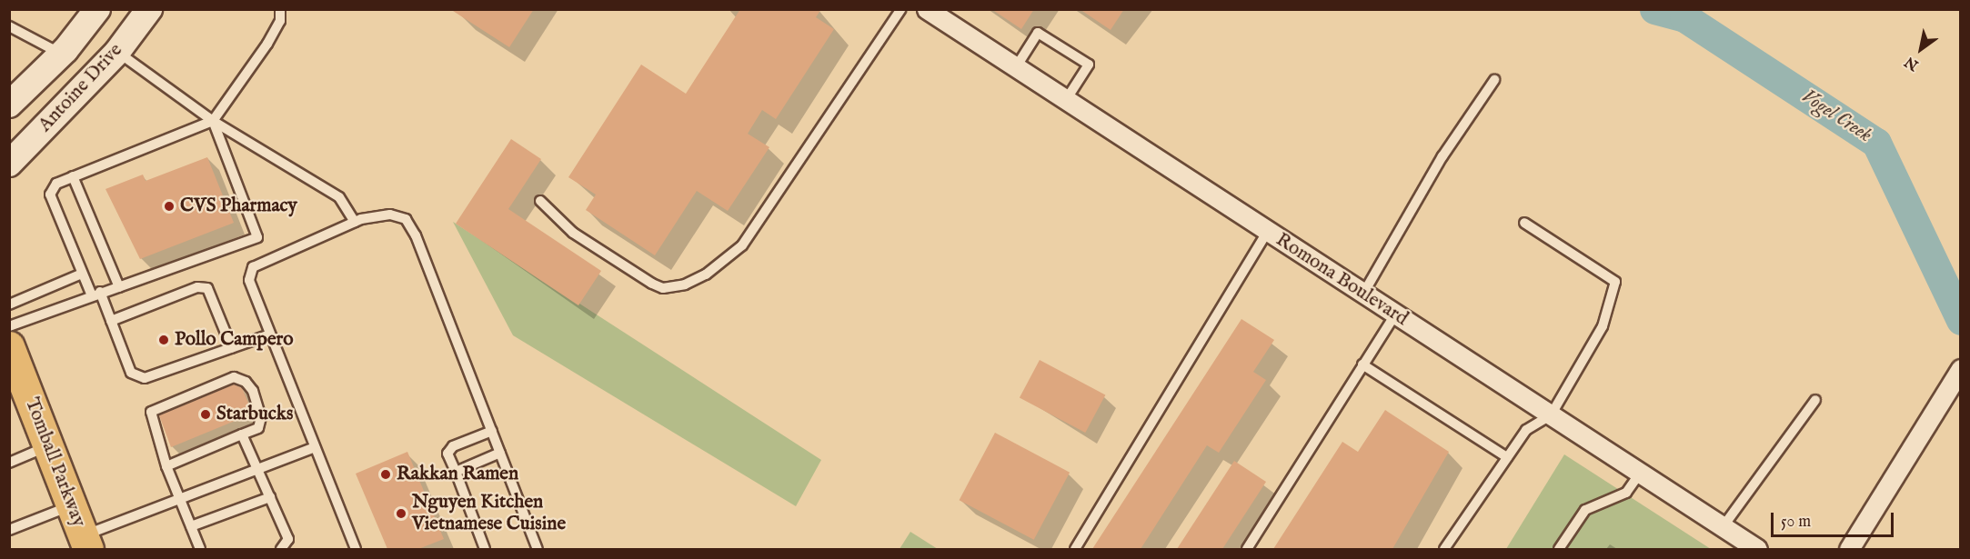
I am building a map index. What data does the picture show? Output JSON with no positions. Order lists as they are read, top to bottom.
{
  "streets": {
    "main road": ["Antoine Drive", "Tomball Parkway"],
    "street": ["Romona Boulevard"]
  },
  "water": ["Vogel Creek"],
  "places": [
    "CVS Pharmacy",
    "Pollo Campero",
    "Starbucks",
    "Rakkan Ramen",
    "Nguyen Kitchen Vietnamese Cuisine"
  ],
  "scale_bar": "50 m",
  "north": "bottom left"
}
